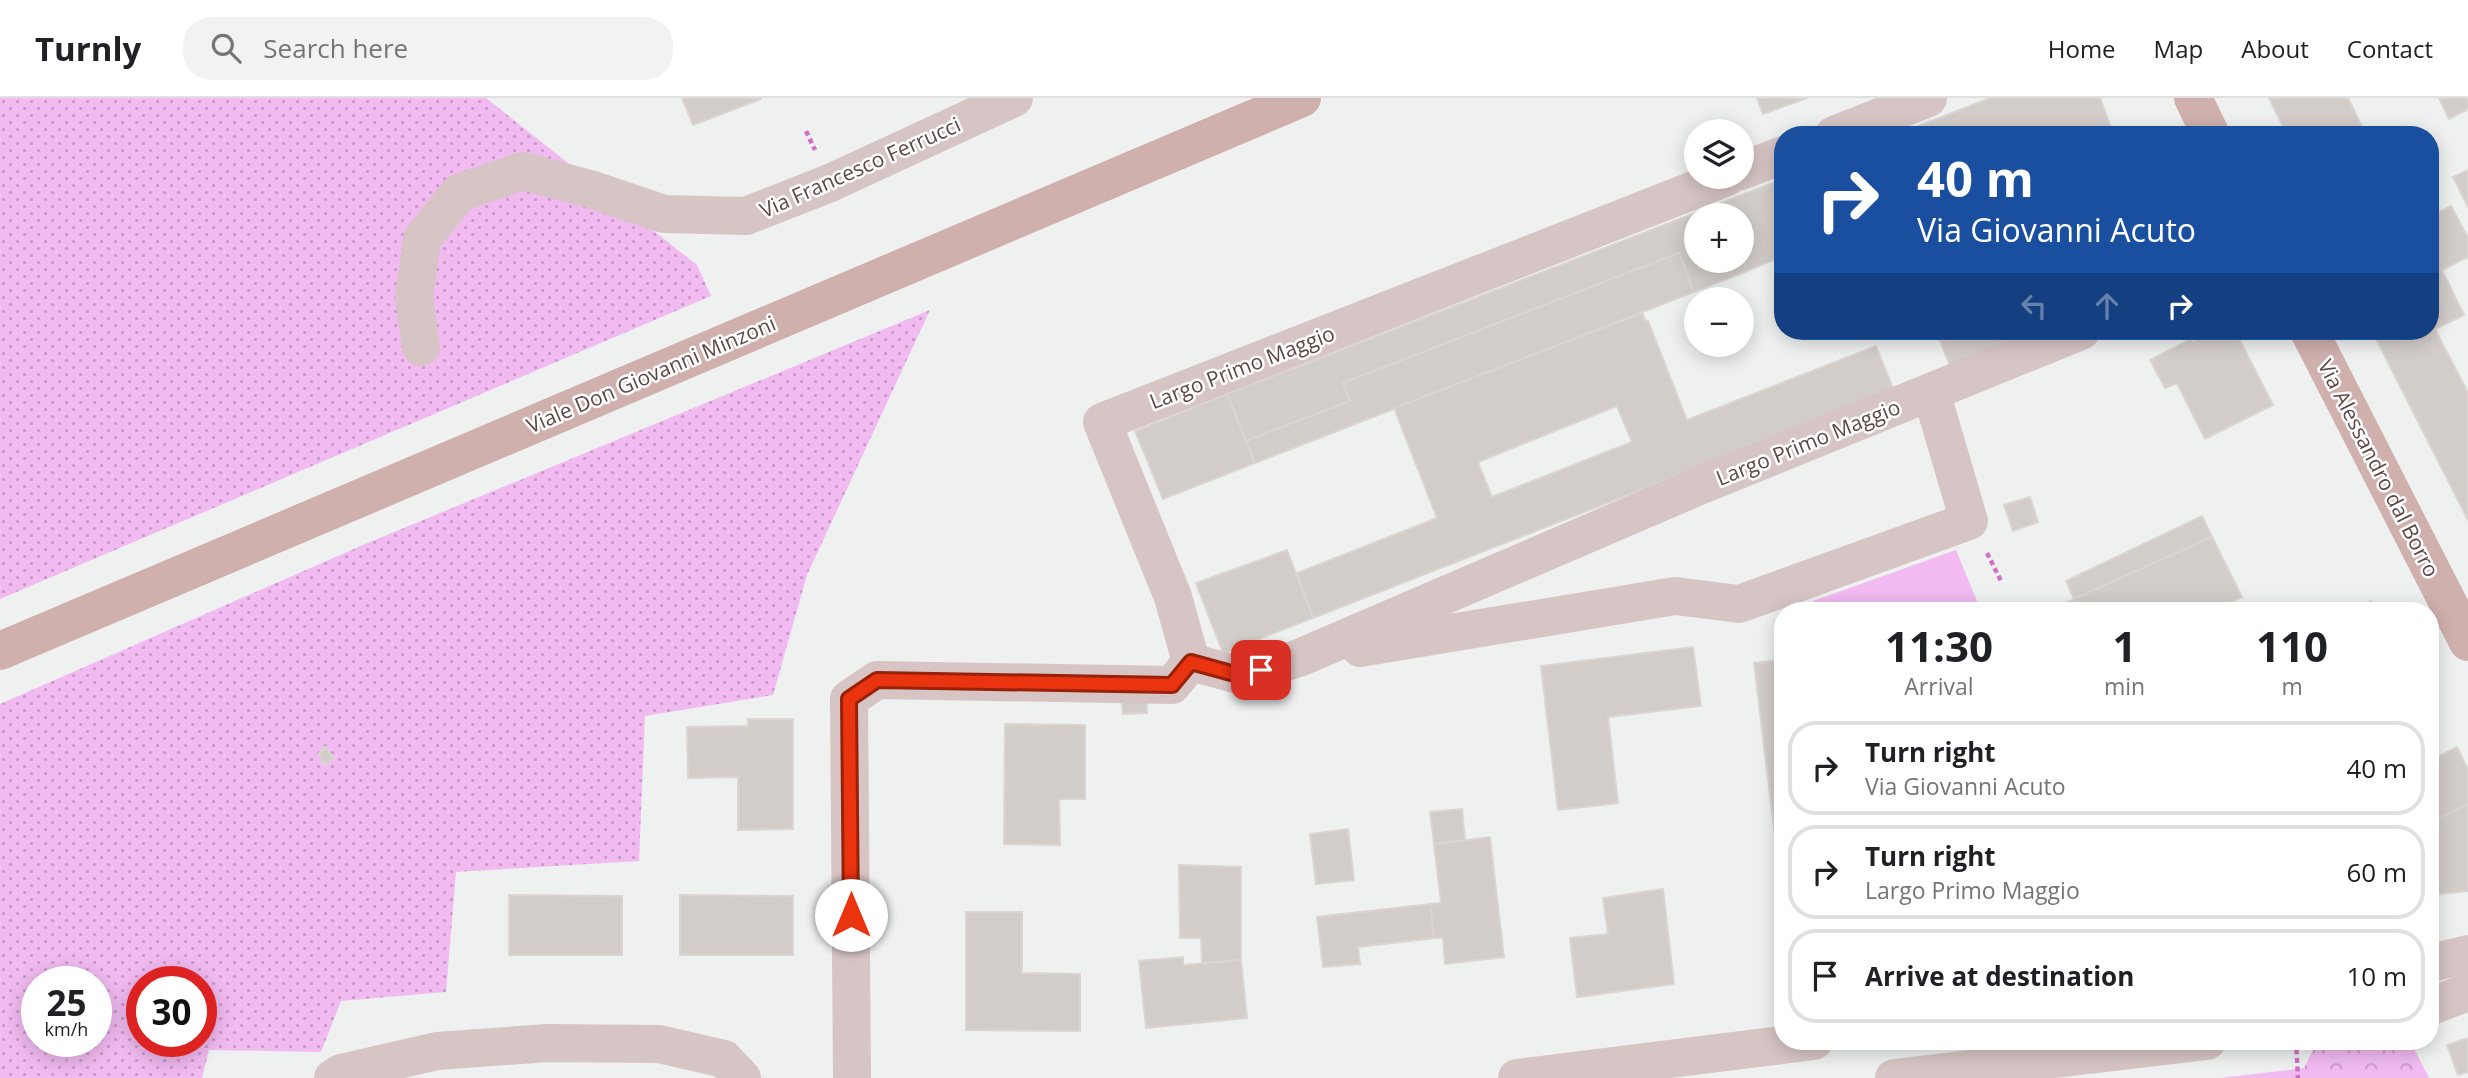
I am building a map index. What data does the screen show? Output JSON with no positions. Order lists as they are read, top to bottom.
{
  "streets": {
    "main road": ["Viale Don Giovanni Minzoni", "Via Alessandro dal Borro"],
    "street": ["Via Francesco Ferrucci", "Largo Primo Maggio"]
  },
  "page": {
    "header": "Turnly",
    "search": "Search here",
    "nav": [
      "Home",
      "Map",
      "About",
      "Contact"
    ],
    "map_buttons": ["+", "−"],
    "turn": ["40 m", "Via Giovanni Acuto"],
    "eta": [
      "11:30",
      "Arrival",
      "1",
      "min",
      "110",
      "m"
    ],
    "list": [
      {
        "name": "Turn right",
        "note": "Via Giovanni Acuto",
        "value": "40 m"
      },
      {
        "name": "Turn right",
        "note": "Largo Primo Maggio",
        "value": "60 m"
      },
      {
        "name": "Arrive at destination",
        "value": "10 m"
      }
    ],
    "speed": "25 km/h",
    "limit": "30"
  }
}
